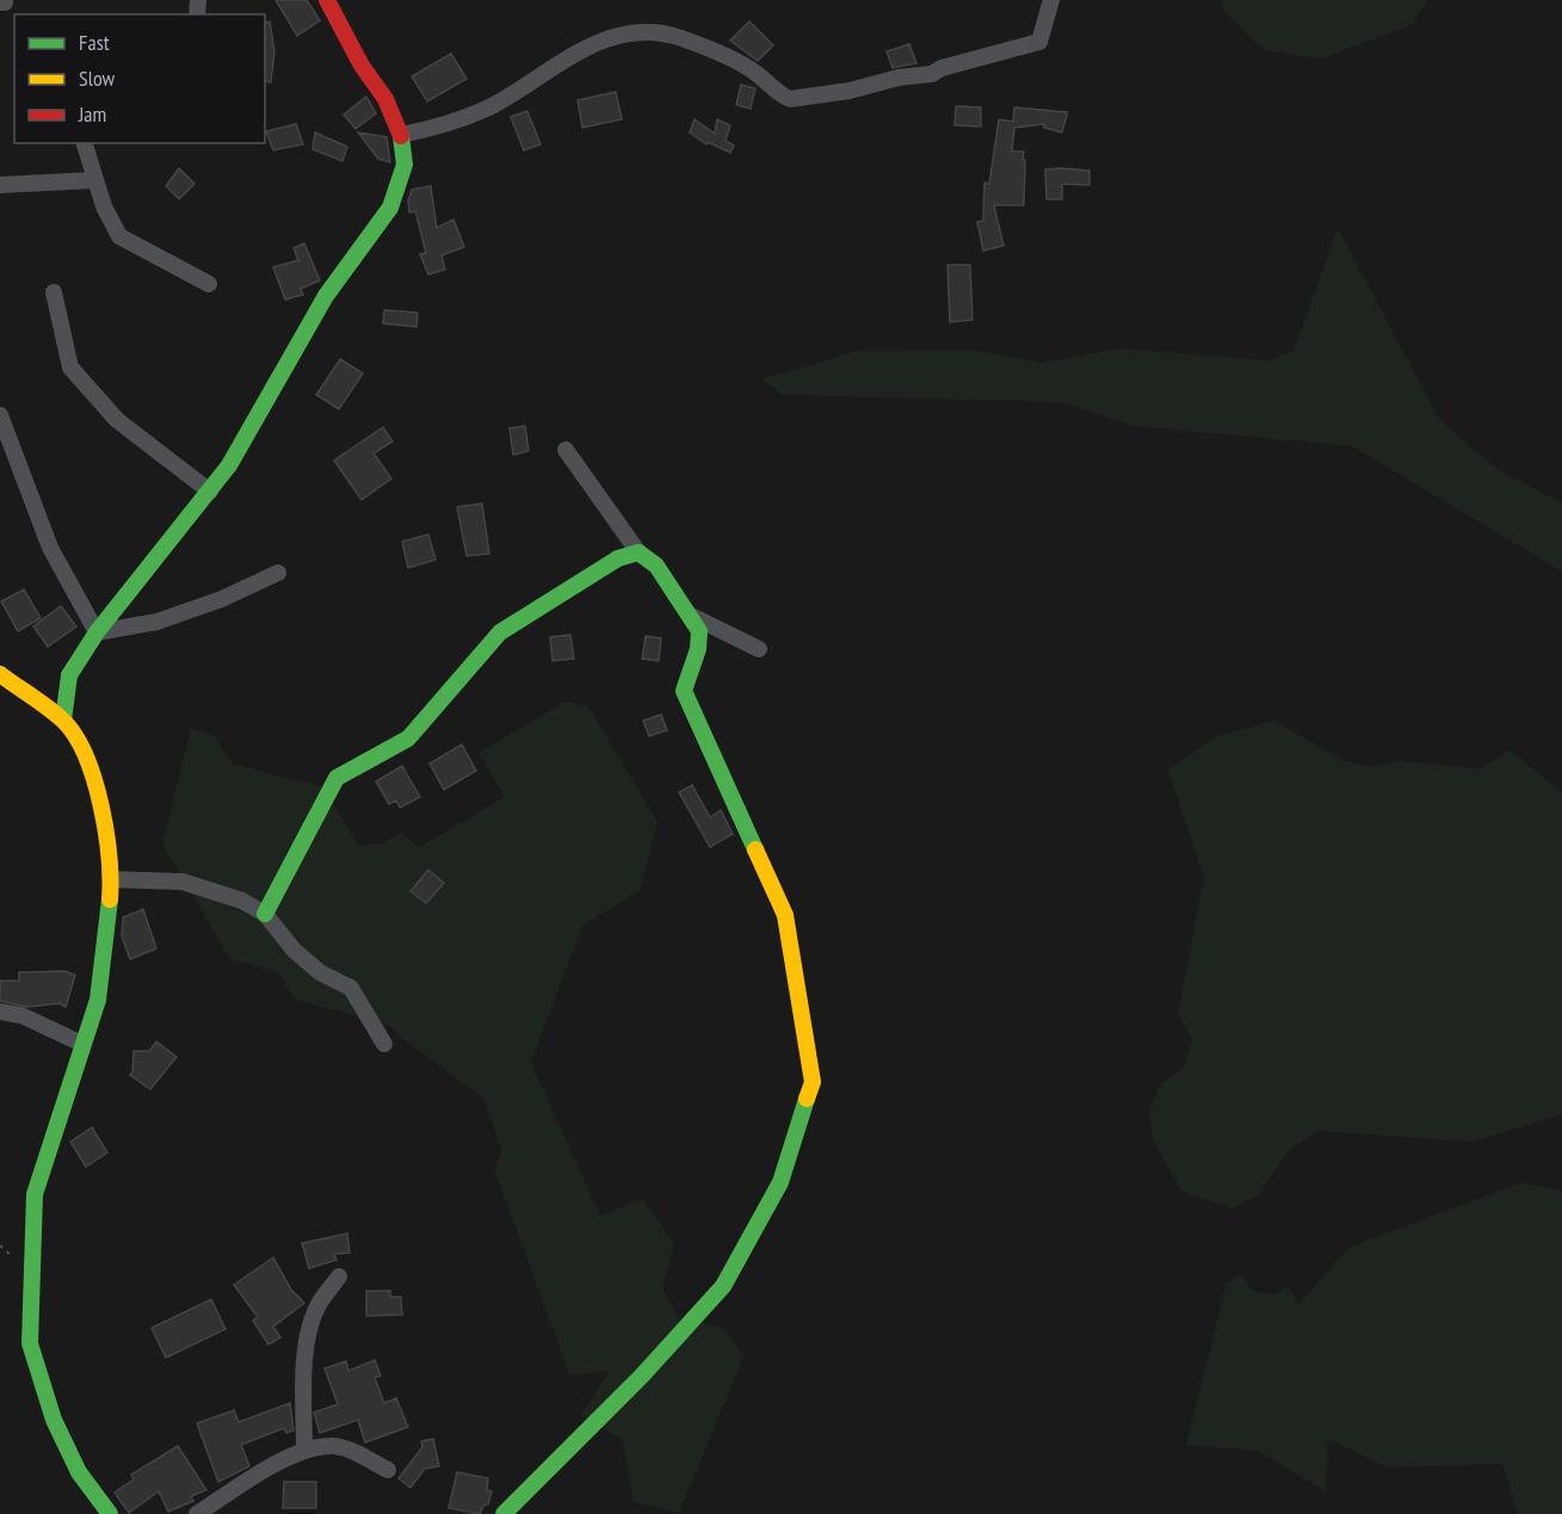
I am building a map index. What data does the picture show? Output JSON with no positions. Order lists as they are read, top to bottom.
{
  "legend": ["Fast", "Slow", "Jam"]
}
